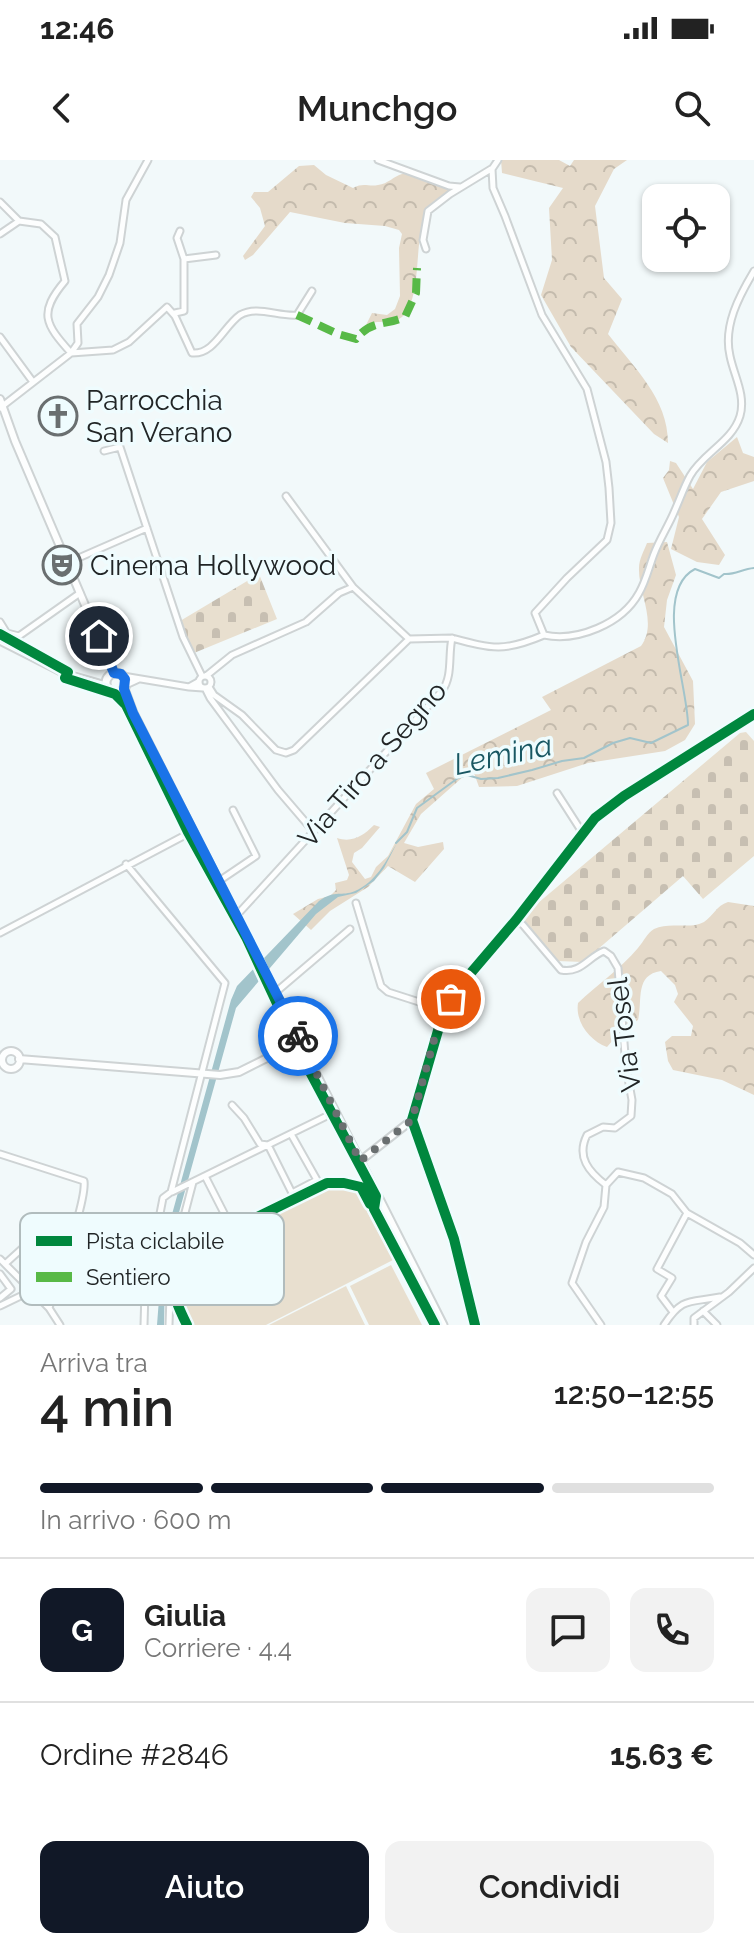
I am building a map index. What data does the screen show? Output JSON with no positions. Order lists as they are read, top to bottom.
{
  "streets": {
    "street": ["Via Tiro a Segno", "Via Tosel"]
  },
  "water": ["Lemina"],
  "places": {
    "church": ["Parrocchia San Verano"],
    "theatre": ["Cinema Hollywood"]
  },
  "legend": ["Pista ciclabile", "Sentiero"],
  "page": {
    "status": "12:46",
    "header": "Munchgo",
    "heading": ["4 min", "Arriva tra", "12:50–12:55"],
    "panel": [
      "Giulia",
      "Corriere · 4.4",
      "Ordine #2846",
      "15.63 €"
    ],
    "bar": "In arrivo · 600 m",
    "round": "G",
    "buttons": ["Aiuto", "Condividi"]
  }
}
